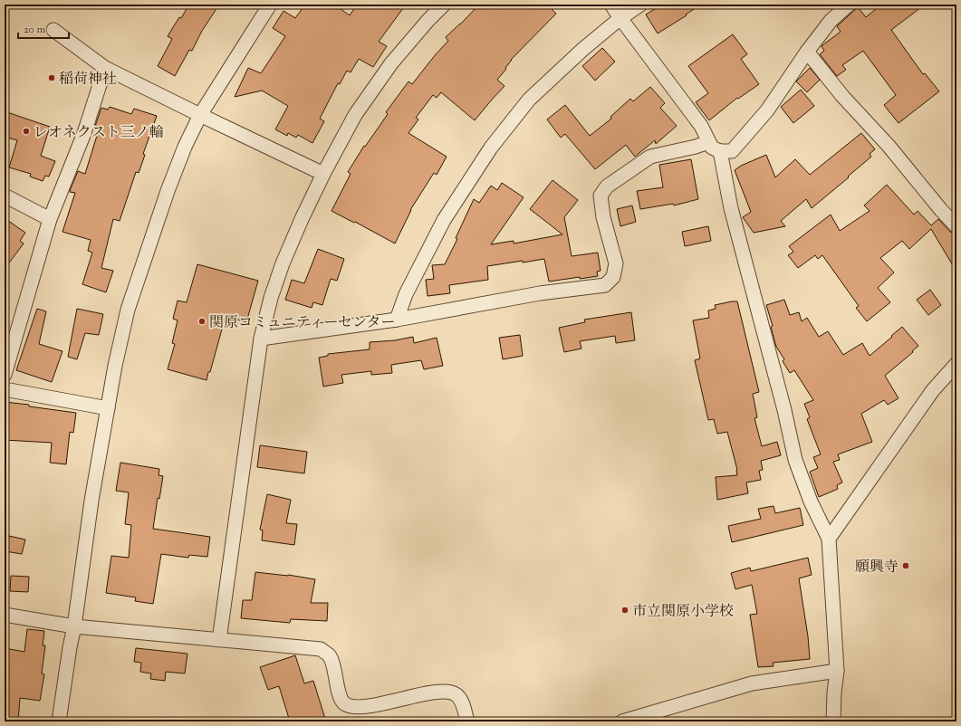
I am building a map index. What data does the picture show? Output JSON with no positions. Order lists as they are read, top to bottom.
{
  "places": [
    "稲荷神社",
    "レオネクスト三ノ輪",
    "関原コミュニティーセンター",
    "願興寺",
    "市立関原小学校"
  ],
  "scale_bar": "20 m"
}
